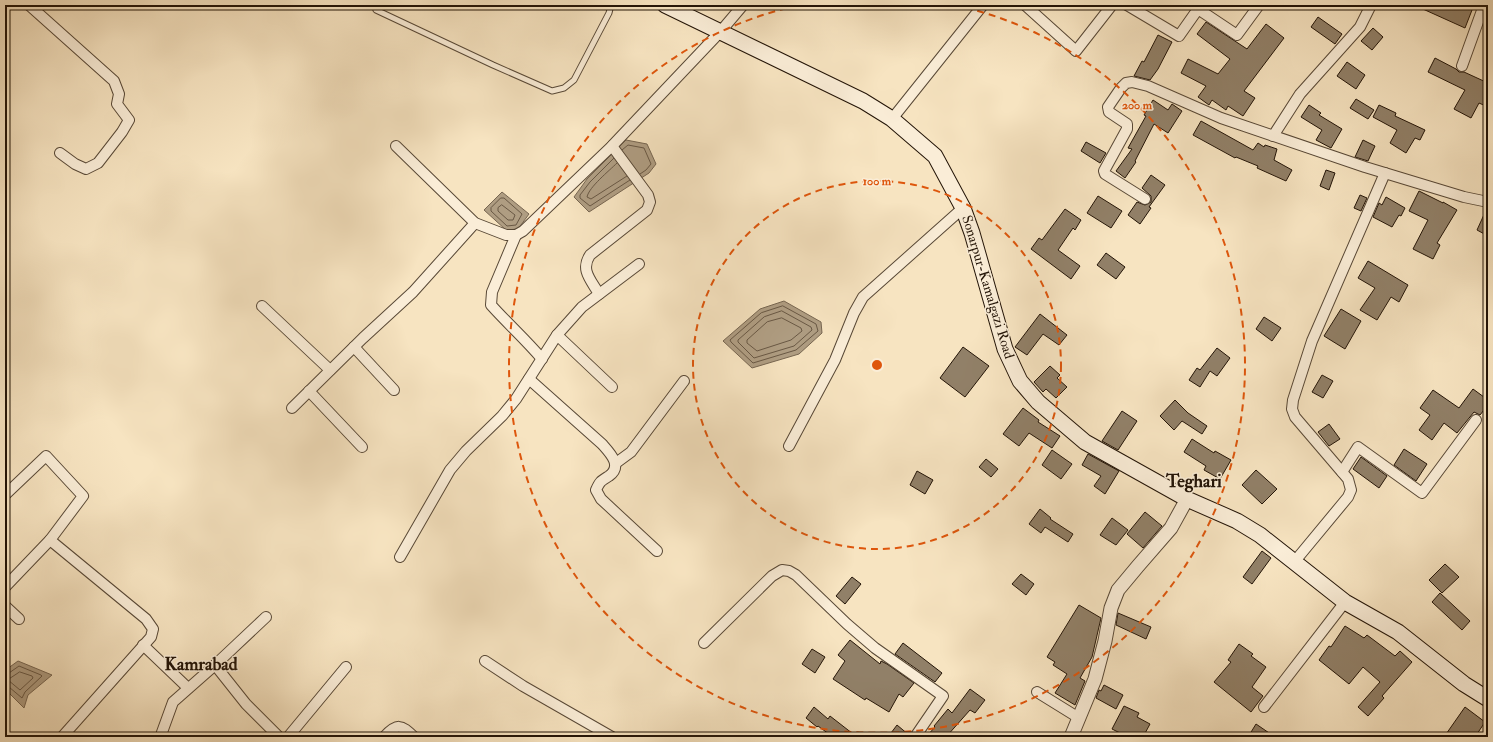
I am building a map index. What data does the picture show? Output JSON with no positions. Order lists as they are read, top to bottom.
{
  "streets": {
    "main road": ["Sonarpur-Kamalgazi Road"]
  },
  "districts": ["Teghari", "Kamrabad"],
  "rings": ["200 m", "100 m"]
}
